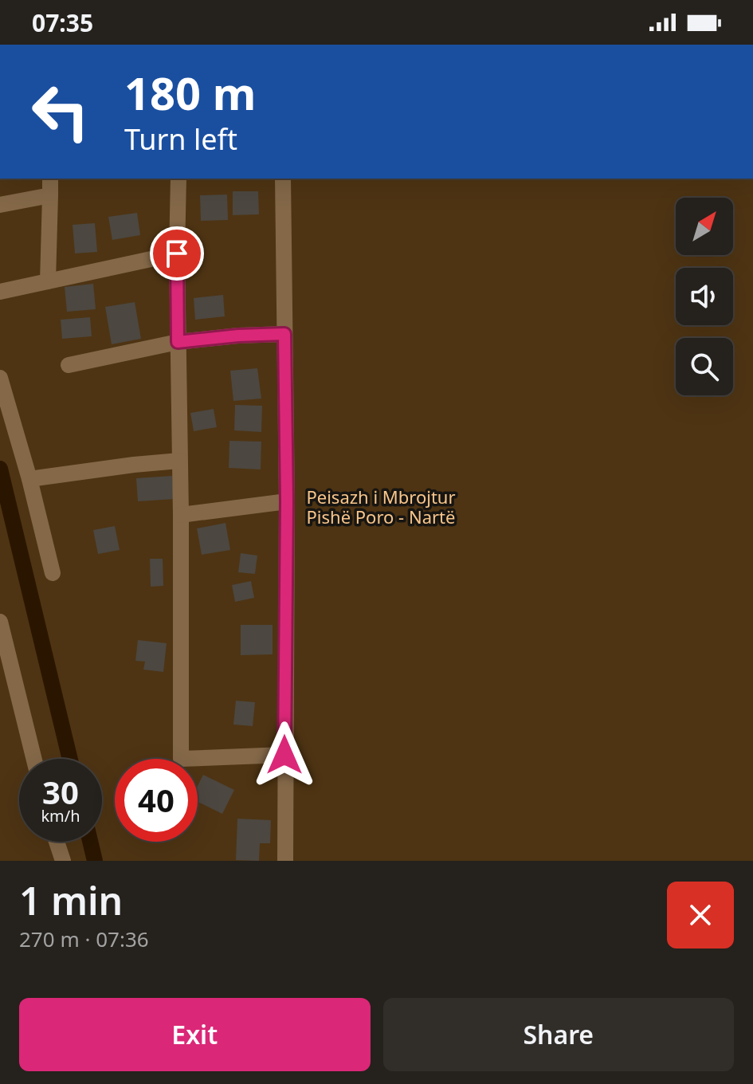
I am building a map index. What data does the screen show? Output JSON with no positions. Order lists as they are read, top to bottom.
{
  "parks": ["Peisazh i Mbrojtur Pishë Poro - Nartë"],
  "north": "top right",
  "page": {
    "status": "07:35",
    "turn": ["180 m", "Turn left"],
    "speed": "30 km/h",
    "limit": "40",
    "heading": ["1 min", "270 m · 07:36"],
    "buttons": ["Exit", "Share"]
  }
}
